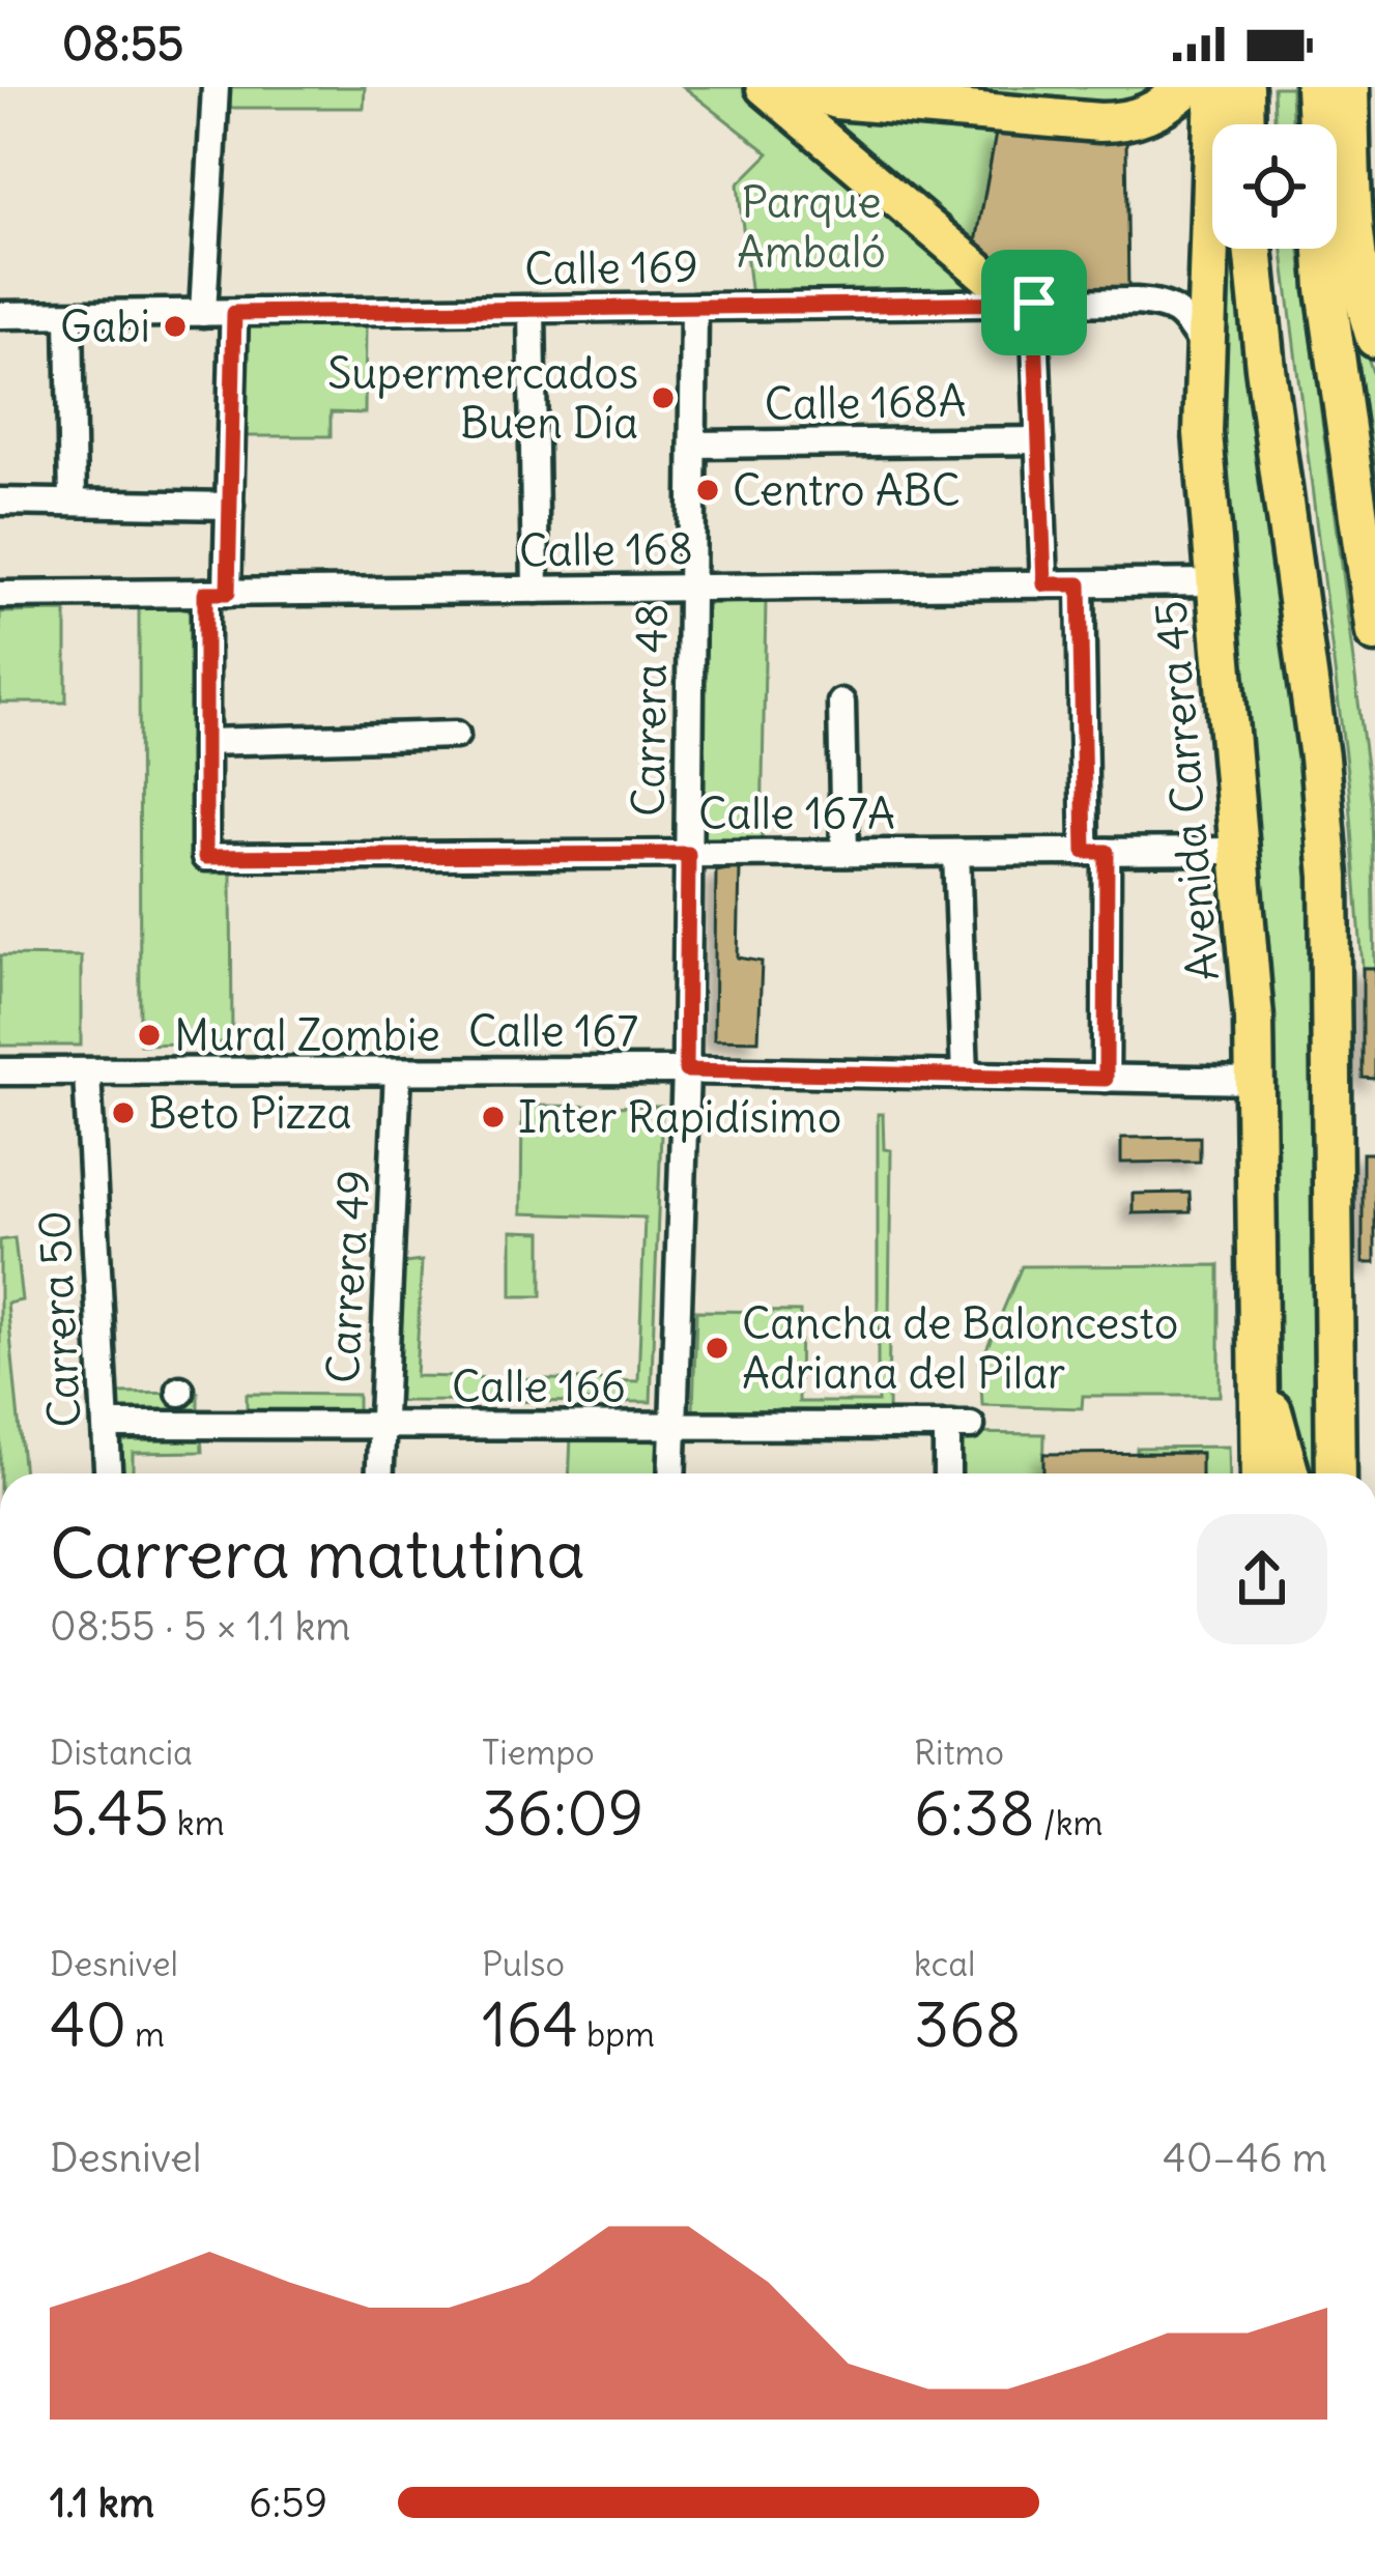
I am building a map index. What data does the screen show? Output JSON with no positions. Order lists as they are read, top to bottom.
{
  "streets": {
    "highway": ["Avenida Carrera 45"],
    "street": [
      "Calle 169",
      "Calle 168A",
      "Calle 168",
      "Carrera 48",
      "Calle 167A",
      "Calle 167",
      "Carrera 49",
      "Carrera 50",
      "Calle 166"
    ]
  },
  "crossings": [
    ["Calle 169", "Carrera 48"],
    ["Calle 169", "Avenida Carrera 45"],
    ["Calle 168A", "Carrera 48"],
    ["Calle 168", "Carrera 48"],
    ["Calle 168", "Avenida Carrera 45"],
    ["Carrera 48", "Calle 167A"],
    ["Carrera 48", "Calle 167"],
    ["Carrera 48", "Calle 166"],
    ["Avenida Carrera 45", "Calle 167A"],
    ["Avenida Carrera 45", "Calle 167"],
    ["Calle 167", "Carrera 49"],
    ["Calle 167", "Carrera 50"],
    ["Carrera 49", "Calle 166"],
    ["Carrera 50", "Calle 166"]
  ],
  "parks": ["Parque Ambaló"],
  "places": [
    "Gabi",
    "Supermercados Buen Día",
    "Centro ABC",
    "Mural Zombie",
    "Beto Pizza",
    "Inter Rapidísimo",
    "Cancha de Baloncesto Adriana del Pilar"
  ],
  "page": {
    "status": "08:55",
    "heading": ["Carrera matutina", "08:55 · 5 × 1.1 km"],
    "stats": [
      ["Distancia", "5.45 km"],
      ["Tiempo", "36:09"],
      ["Ritmo", "6:38 /km"],
      ["Desnivel", "40 m"],
      ["Pulso", "164 bpm"],
      ["kcal", "368"]
    ],
    "chart": ["Desnivel", "40–46 m"],
    "list": [
      {
        "name": "1.1 km",
        "note": "6:59"
      }
    ]
  }
}
